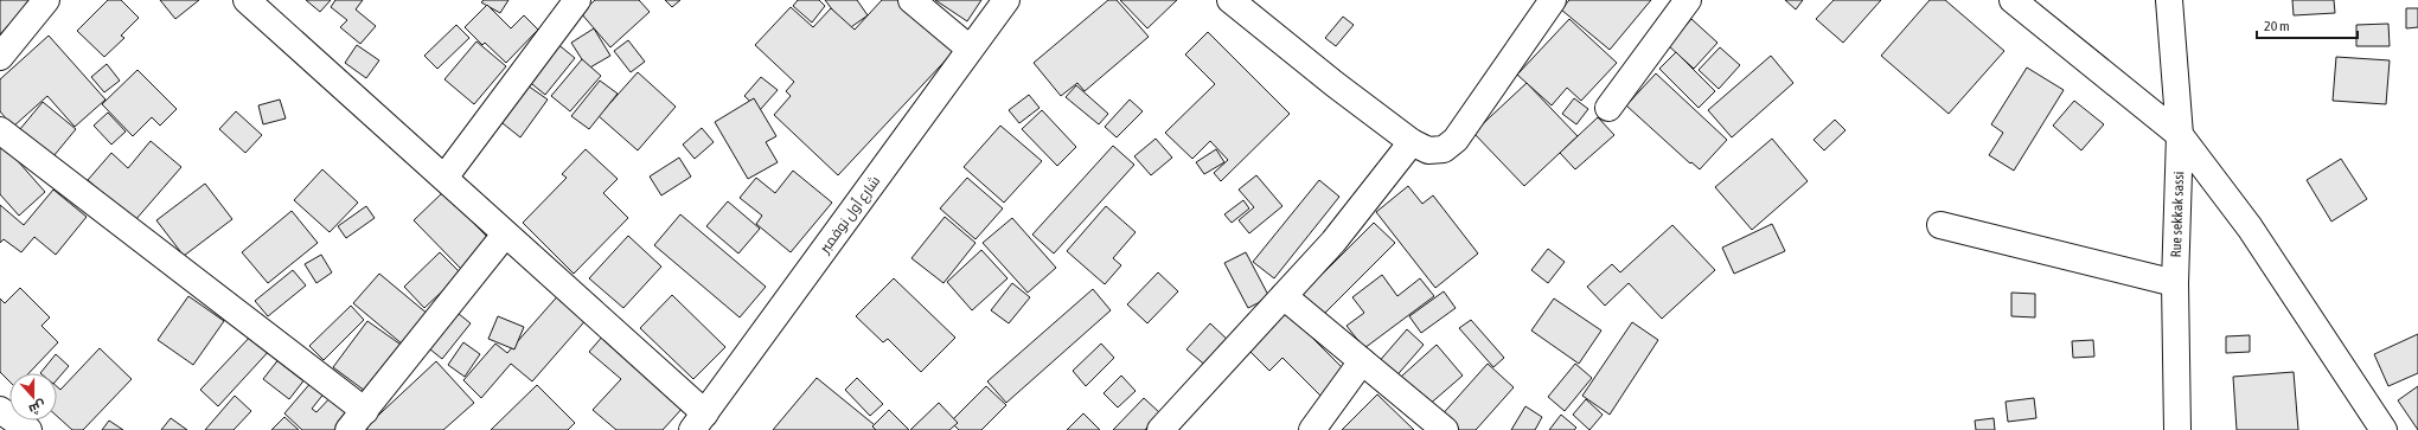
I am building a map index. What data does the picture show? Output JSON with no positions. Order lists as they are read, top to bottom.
{
  "streets": {
    "street": ["شارع أول نوفمبر", "Rue sekkak sassi"]
  },
  "scale_bar": "20 m",
  "north": "bottom"
}
